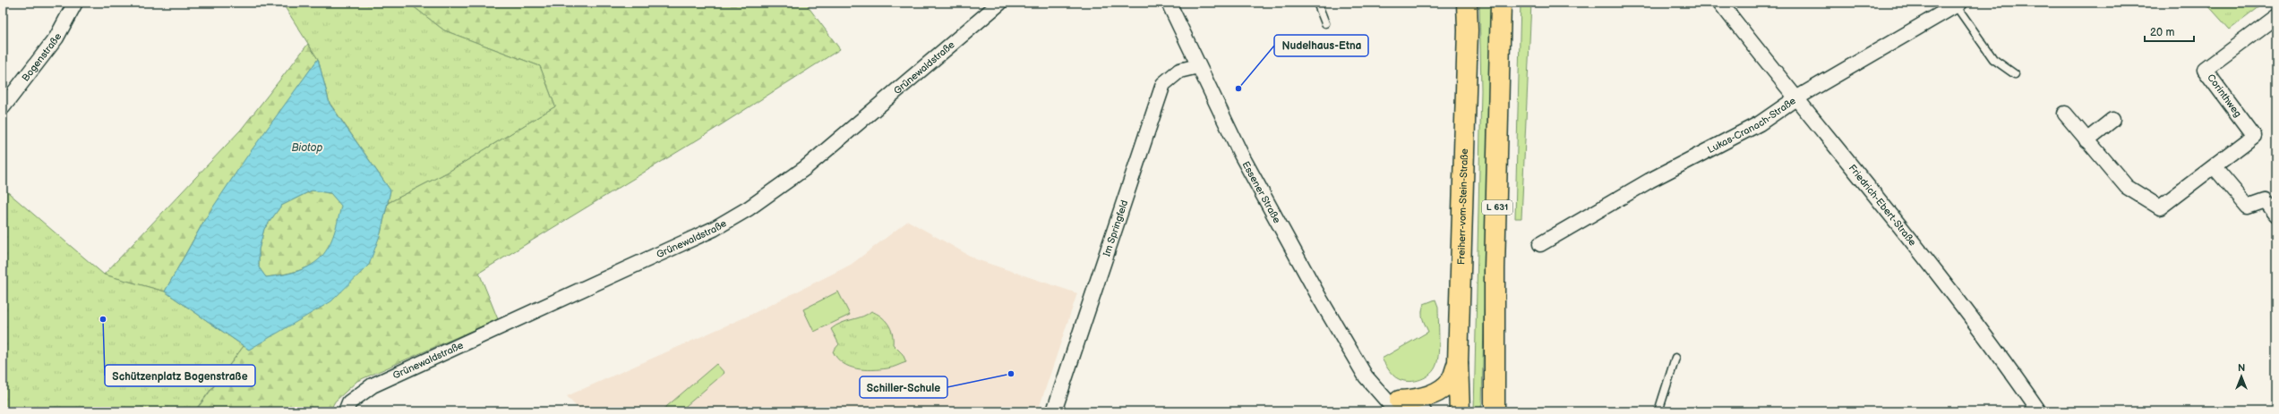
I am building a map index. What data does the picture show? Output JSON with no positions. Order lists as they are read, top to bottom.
{
  "streets": {
    "main road": ["Freiherr-vom-Stein-Straße", "L 631"],
    "street": [
      "Bogenstraße",
      "Grünewaldstraße",
      "Corinthweg",
      "Lukas-Cranach-Straße",
      "Essener Straße",
      "Friedrich-Ebert-Straße",
      "Im Springfeld"
    ]
  },
  "crossings": [
    ["Lukas-Cranach-Straße", "Friedrich-Ebert-Straße"],
    ["Essener Straße", "Im Springfeld"]
  ],
  "water": ["Biotop"],
  "places": ["Nudelhaus-Etna", "Schützenplatz Bogenstraße", "Schiller-Schule"],
  "scale_bar": "20 m",
  "north": "top"
}
